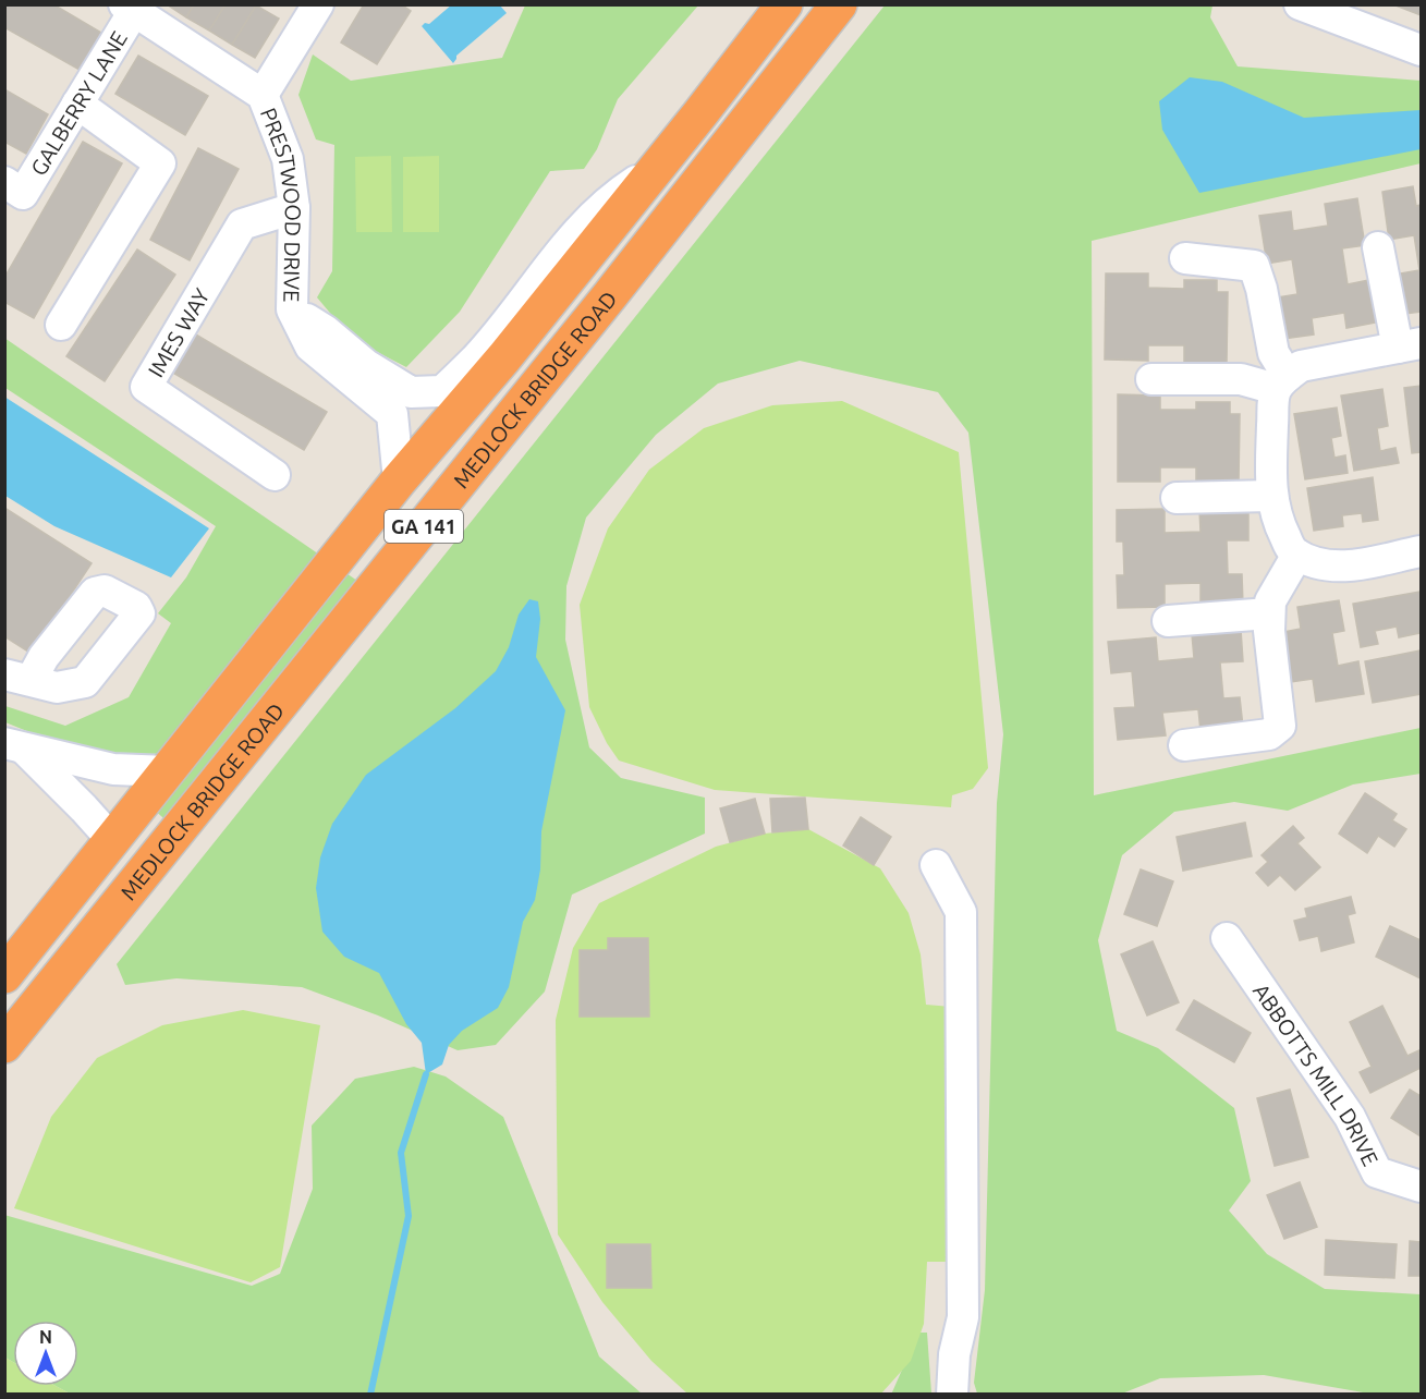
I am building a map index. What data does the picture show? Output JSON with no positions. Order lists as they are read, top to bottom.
{
  "streets": {
    "highway": ["MEDLOCK BRIDGE ROAD", "GA 141"],
    "street": [
      "GALBERRY LANE",
      "PRESTWOOD DRIVE",
      "IMES WAY",
      "ABBOTTS MILL DRIVE"
    ]
  },
  "crossings": [
    ["GALBERRY LANE", "PRESTWOOD DRIVE"],
    ["PRESTWOOD DRIVE", "IMES WAY"],
    ["PRESTWOOD DRIVE", "MEDLOCK BRIDGE ROAD"]
  ],
  "north": "top"
}
